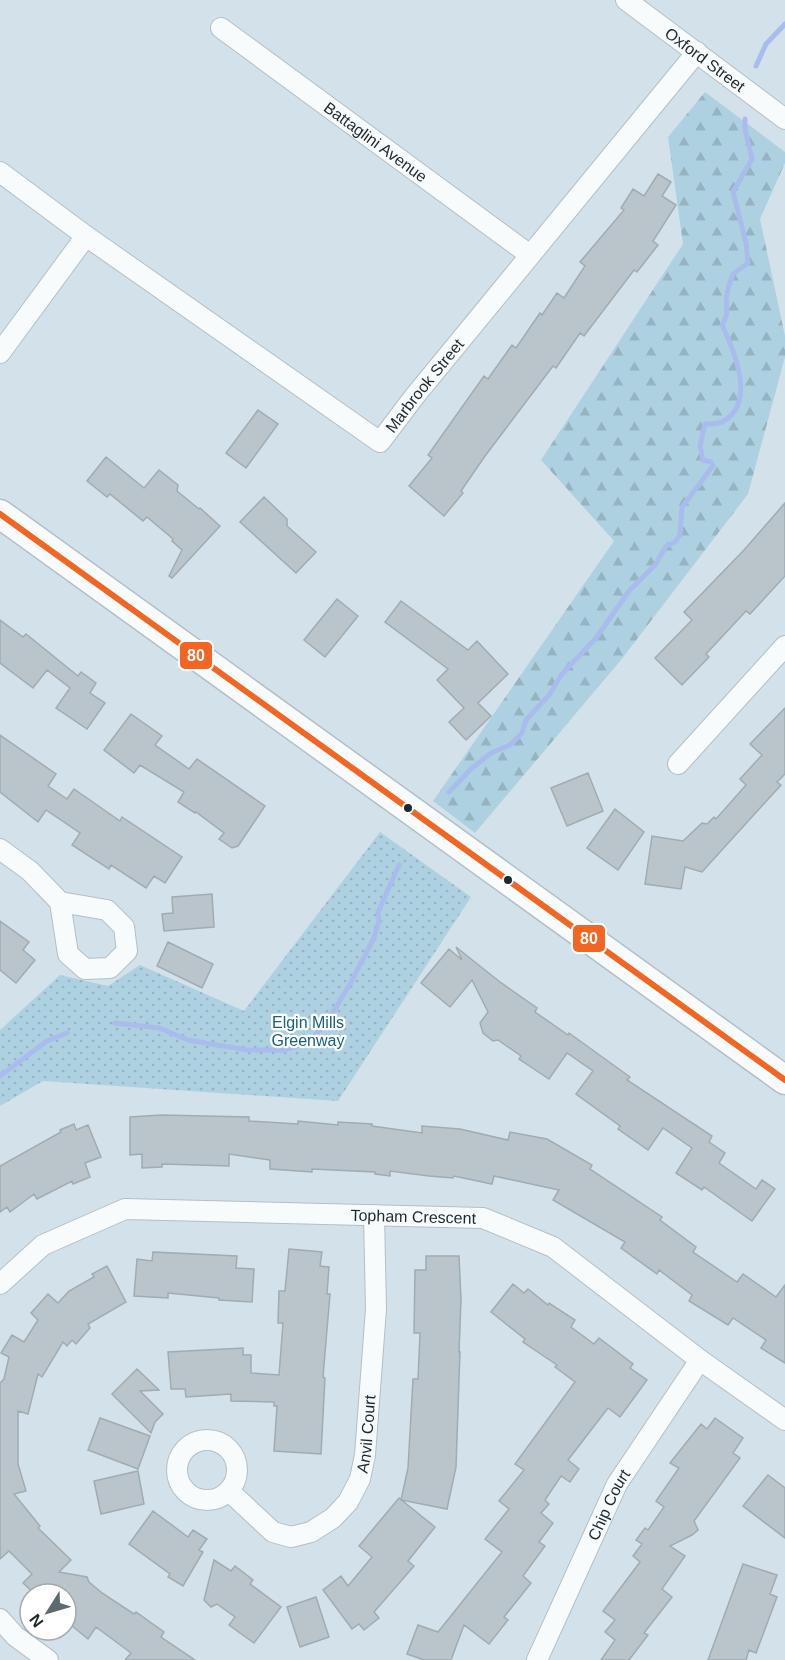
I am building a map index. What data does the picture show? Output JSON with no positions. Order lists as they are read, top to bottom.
{
  "streets": {
    "street": [
      "Oxford Street",
      "Battaglini Avenue",
      "Marbrook Street",
      "Topham Crescent",
      "Anvil Court",
      "Chip Court"
    ]
  },
  "crossings": [
    ["Oxford Street", "Marbrook Street"],
    ["Battaglini Avenue", "Marbrook Street"],
    ["Topham Crescent", "Anvil Court"],
    ["Topham Crescent", "Chip Court"]
  ],
  "parks": ["Elgin Mills Greenway"],
  "lines": ["transit line 80"],
  "north": "bottom left"
}
